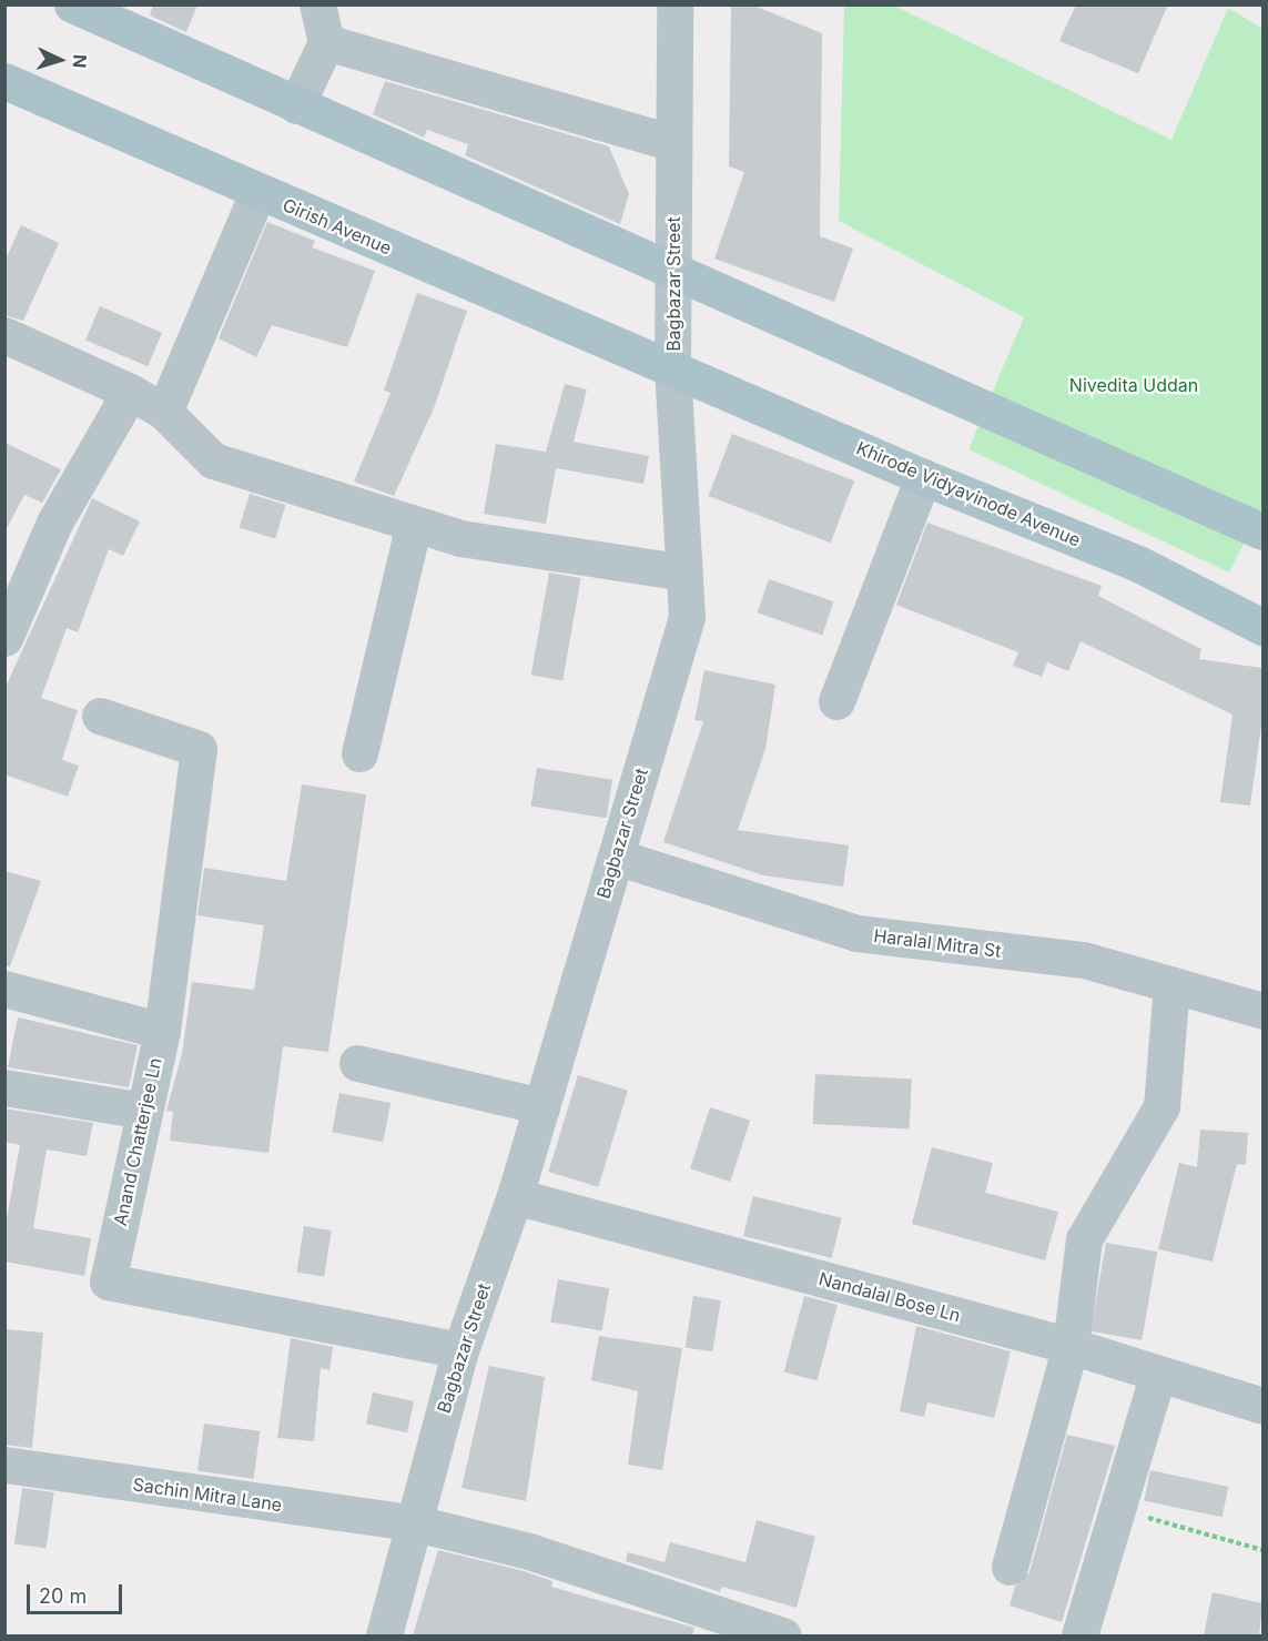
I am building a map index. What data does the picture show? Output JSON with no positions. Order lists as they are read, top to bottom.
{
  "streets": {
    "main road": ["Girish Avenue", "Khirode Vidyavinode Avenue"],
    "street": [
      "Bagbazar Street",
      "Haralal Mitra St",
      "Anand Chatterjee Ln",
      "Nandalal Bose Ln",
      "Sachin Mitra Lane"
    ]
  },
  "crossings": [
    ["Girish Avenue", "Bagbazar Street"],
    ["Girish Avenue", "Khirode Vidyavinode Avenue"],
    ["Bagbazar Street", "Khirode Vidyavinode Avenue"],
    ["Bagbazar Street", "Haralal Mitra St"],
    ["Bagbazar Street", "Anand Chatterjee Ln"],
    ["Bagbazar Street", "Nandalal Bose Ln"],
    ["Bagbazar Street", "Sachin Mitra Lane"]
  ],
  "parks": ["Nivedita Uddan"],
  "scale_bar": "20 m",
  "north": "right"
}
